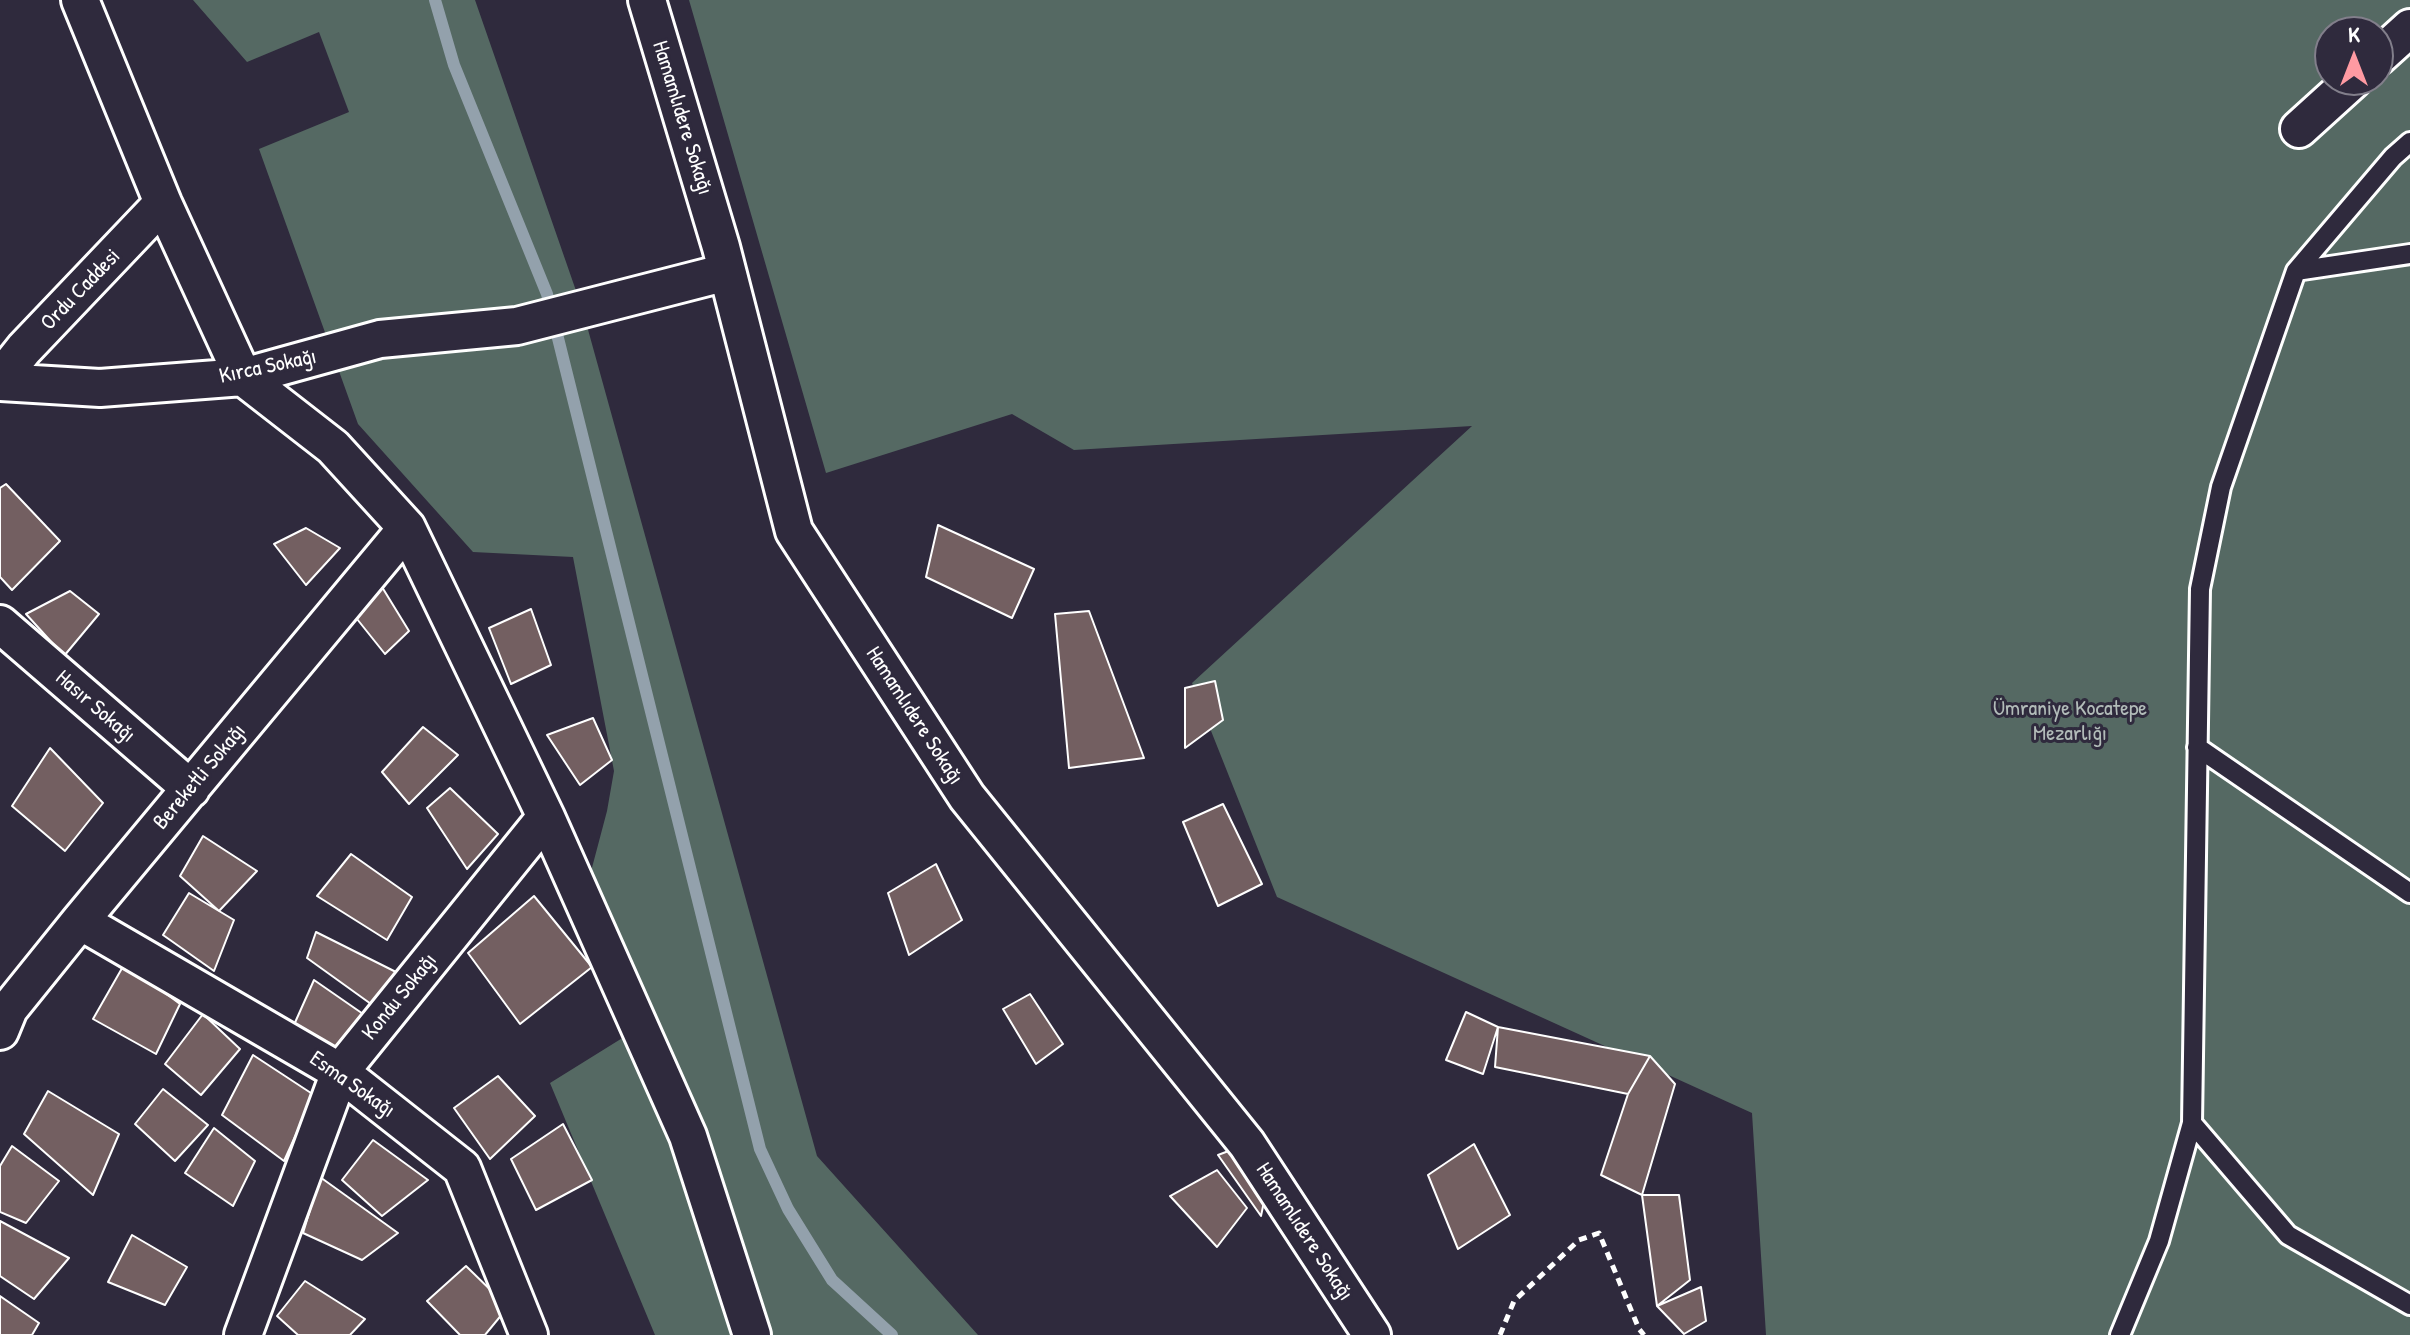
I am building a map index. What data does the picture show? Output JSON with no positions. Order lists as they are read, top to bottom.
{
  "streets": {
    "street": [
      "Hamamlıdere Sokağı",
      "Ordu Caddesi",
      "Kırca Sokağı",
      "Hasır Sokağı",
      "Bereketli Sokağı",
      "Kondu Sokağı",
      "Esma Sokağı"
    ]
  },
  "crossings": [
    ["Hamamlıdere Sokağı", "Kırca Sokağı"],
    ["Ordu Caddesi", "Kırca Sokağı"],
    ["Hasır Sokağı", "Bereketli Sokağı"],
    ["Bereketli Sokağı", "Esma Sokağı"],
    ["Kondu Sokağı", "Esma Sokağı"]
  ],
  "parks": ["Ümraniye Kocatepe Mezarlığı"],
  "north": "top"
}
